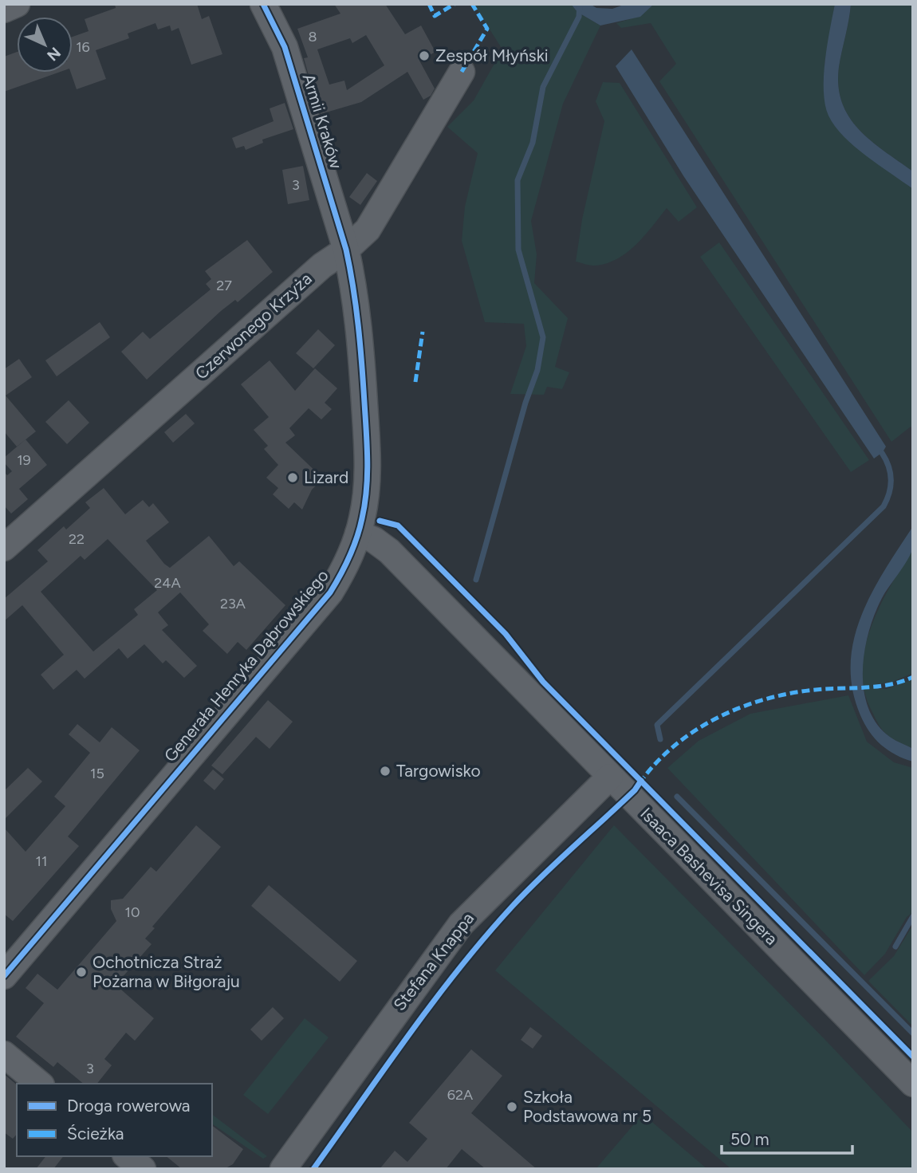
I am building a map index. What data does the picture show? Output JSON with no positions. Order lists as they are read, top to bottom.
{
  "streets": {
    "street": [
      "Armii Kraków",
      "Czerwonego Krzyża",
      "Generała Henryka Dąbrowskiego",
      "Isaaca Bashevisa Singera",
      "Stefana Knappa"
    ]
  },
  "crossings": [
    ["Armii Kraków", "Czerwonego Krzyża"],
    ["Armii Kraków", "Generała Henryka Dąbrowskiego"],
    ["Czerwonego Krzyża", "Generała Henryka Dąbrowskiego"],
    ["Generała Henryka Dąbrowskiego", "Isaaca Bashevisa Singera"],
    ["Isaaca Bashevisa Singera", "Stefana Knappa"]
  ],
  "places": [
    "Zespół Młyński",
    "Lizard",
    "Targowisko",
    "Ochotnicza Straż Pożarna w Biłgoraju",
    "Szkoła Podstawowa nr 5"
  ],
  "house_numbers": [
    "8",
    "16",
    "3",
    "27",
    "19",
    "22",
    "24A",
    "23A",
    "15",
    "11",
    "10",
    "3",
    "62A"
  ],
  "legend": ["Droga rowerowa", "Ścieżka"],
  "scale_bar": "50 m",
  "north": "bottom right"
}
